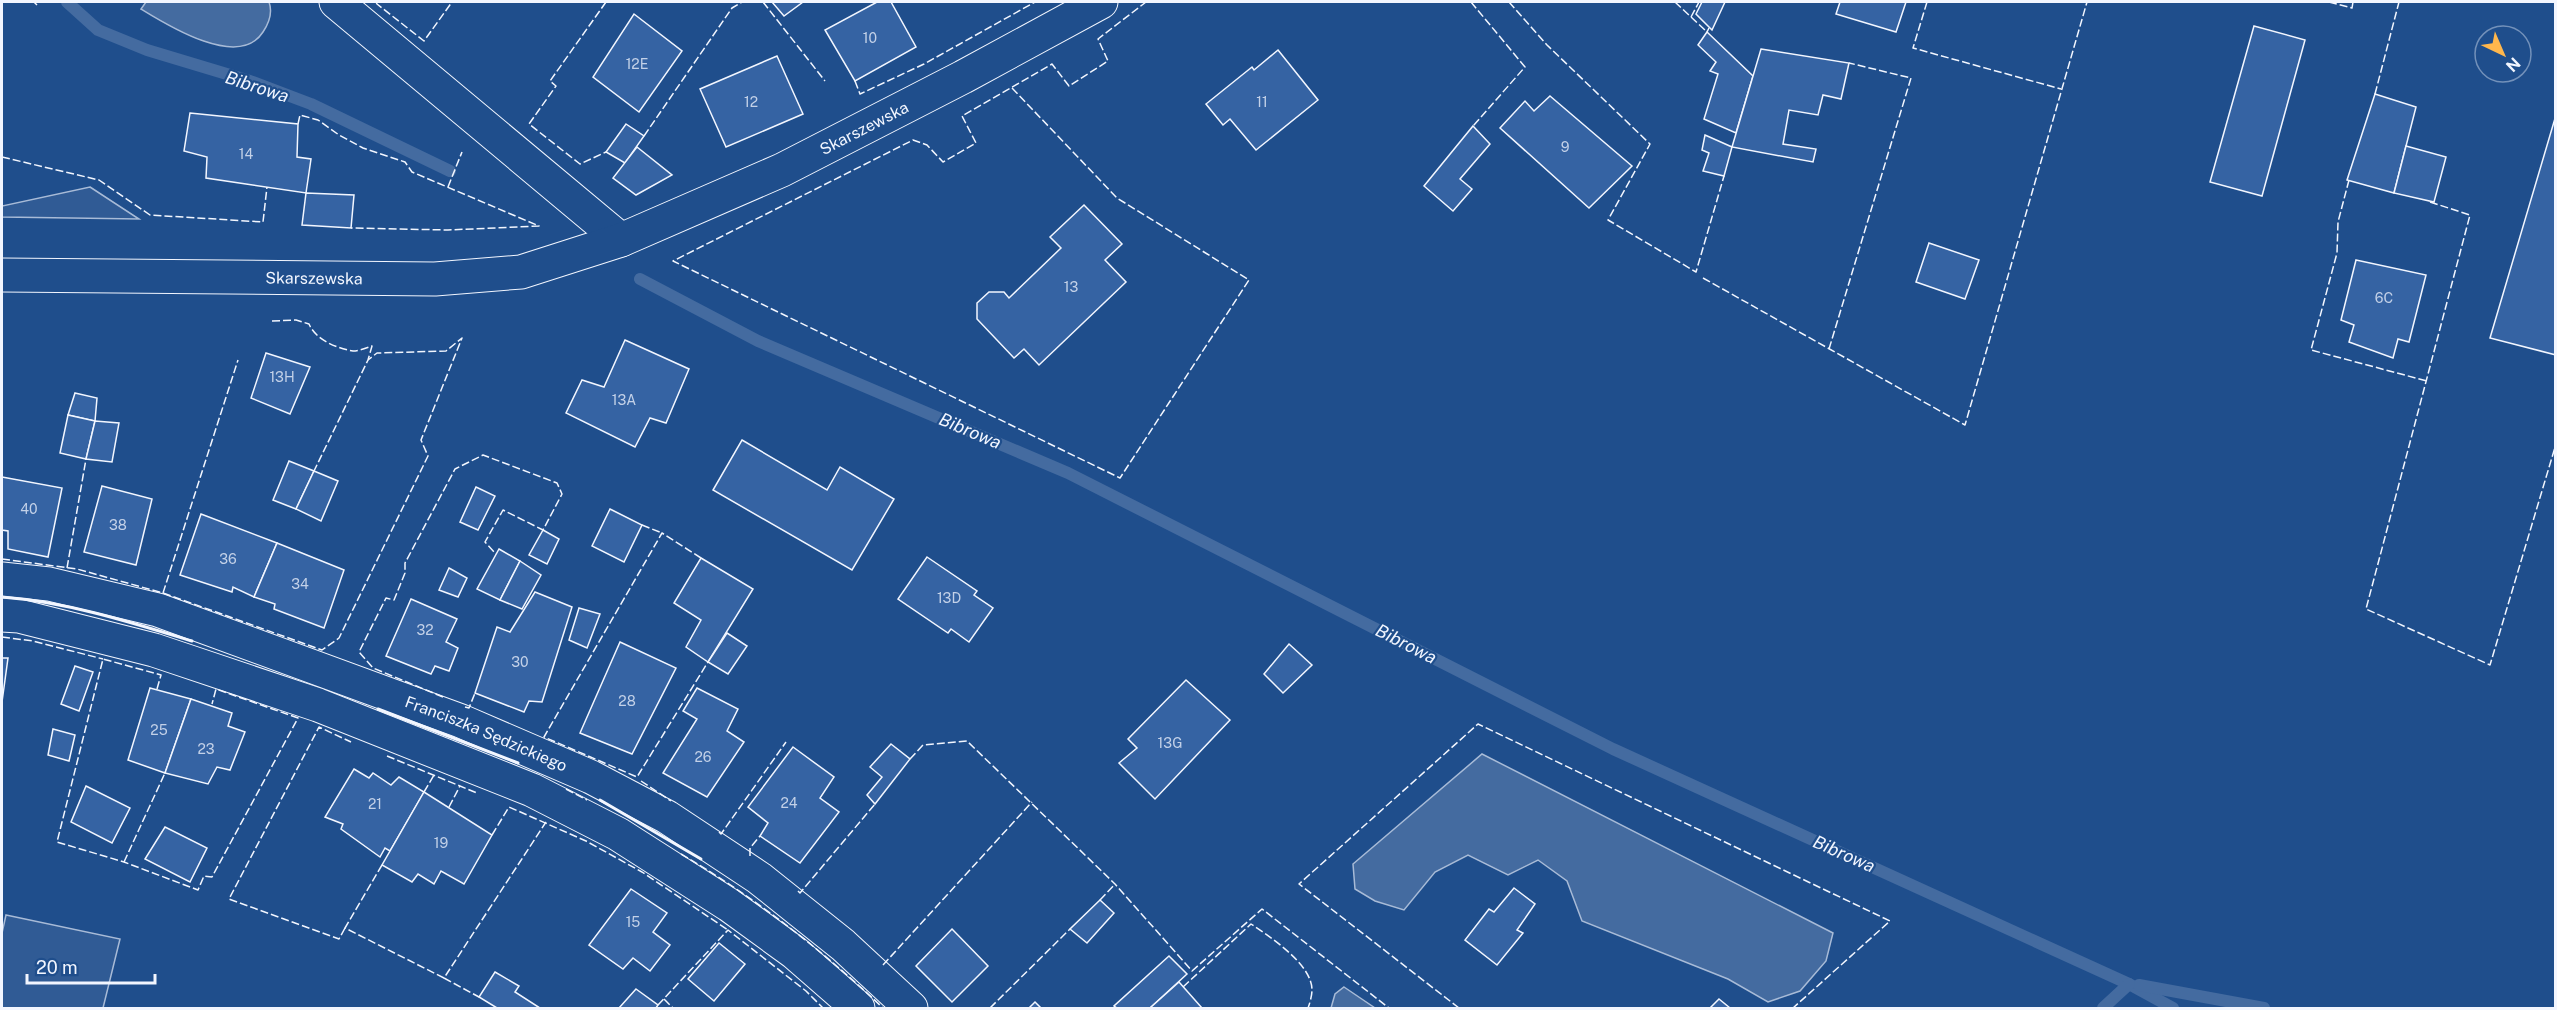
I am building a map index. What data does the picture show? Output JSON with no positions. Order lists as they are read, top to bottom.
{
  "streets": {
    "street": ["Skarszewska", "Franciszka Sędzickiego"]
  },
  "water": ["Bibrowa"],
  "house_numbers": [
    "10",
    "12E",
    "12",
    "11",
    "9",
    "14",
    "13",
    "6C",
    "13H",
    "13A",
    "40",
    "38",
    "36",
    "34",
    "13D",
    "32",
    "30",
    "28",
    "25",
    "13G",
    "23",
    "26",
    "24",
    "21",
    "19",
    "15"
  ],
  "scale_bar": "20 m",
  "north": "bottom right"
}
